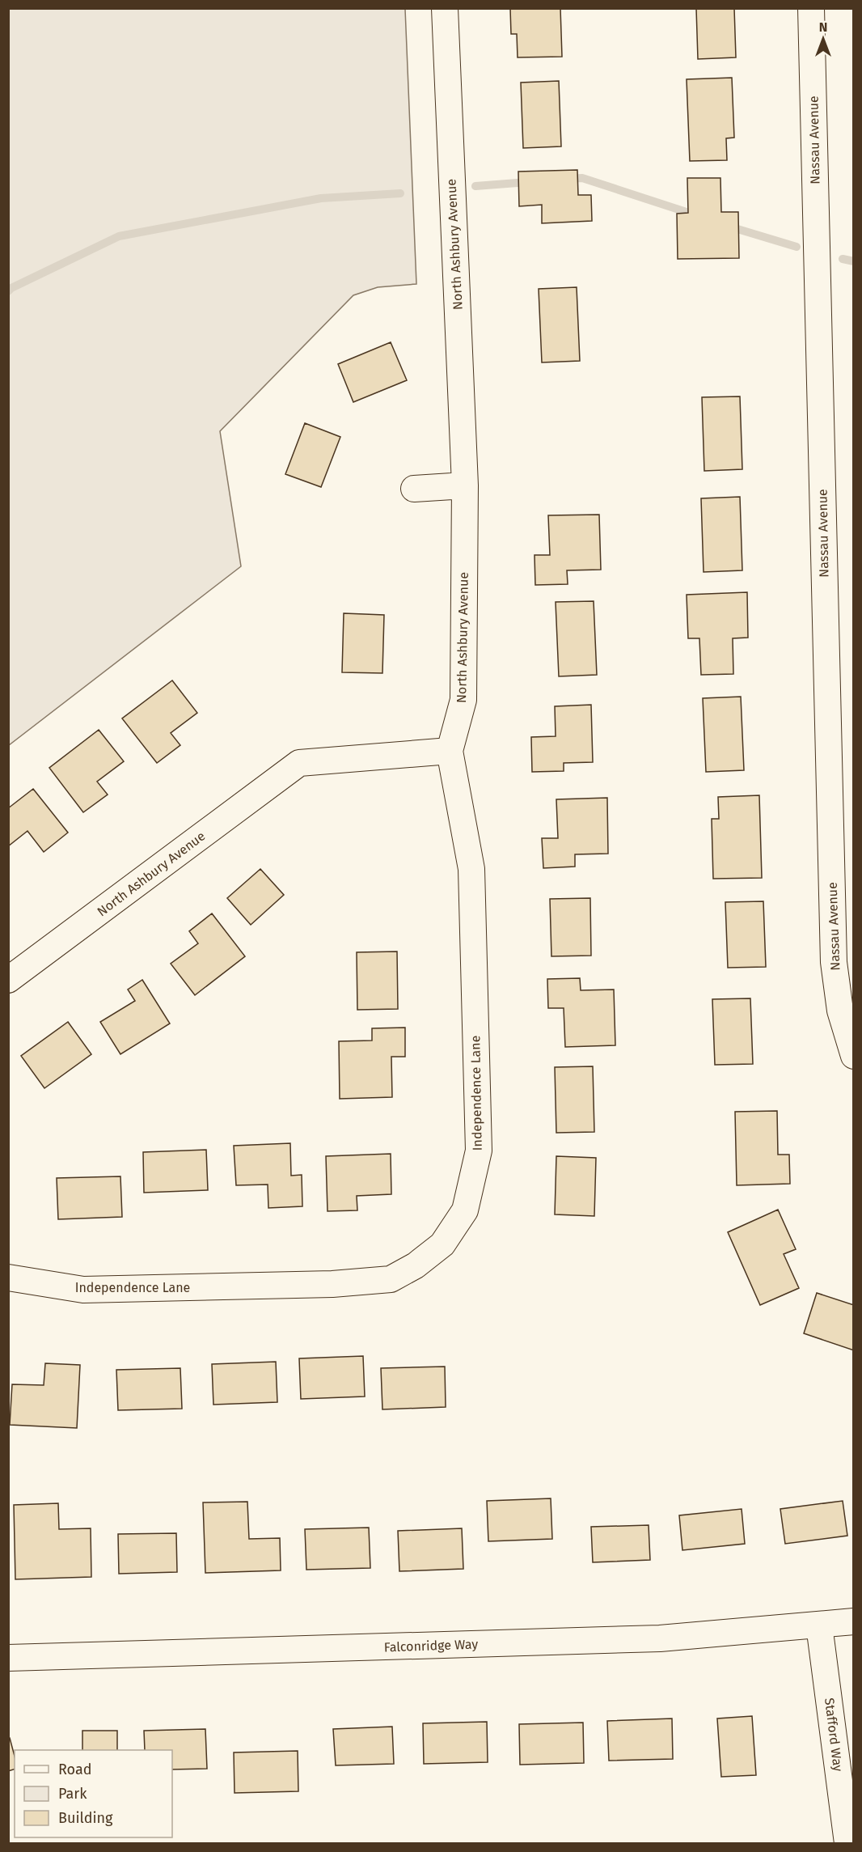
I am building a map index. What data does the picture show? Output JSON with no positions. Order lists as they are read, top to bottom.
{
  "streets": {
    "street": [
      "Nassau Avenue",
      "North Ashbury Avenue",
      "Independence Lane",
      "Falconridge Way",
      "Stafford Way"
    ]
  },
  "crossings": [
    ["North Ashbury Avenue", "Independence Lane"],
    ["Falconridge Way", "Stafford Way"]
  ],
  "legend": ["Road", "Park", "Building"],
  "north": "top"
}
